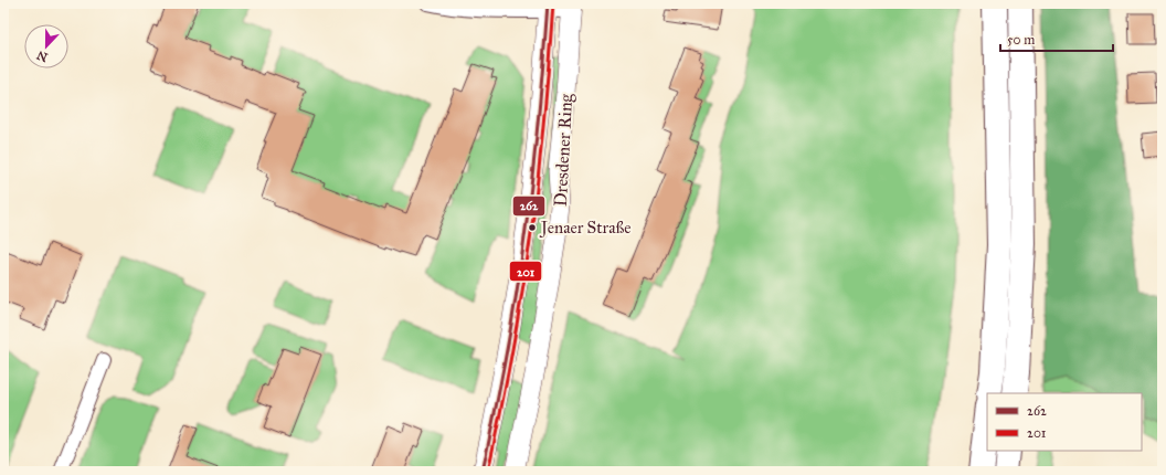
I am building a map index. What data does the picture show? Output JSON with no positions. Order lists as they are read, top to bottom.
{
  "streets": {
    "street": ["Dresdener Ring"]
  },
  "places": ["Jenaer Straße"],
  "lines": ["transit line 262", "transit line 201"],
  "legend": ["262", "201"],
  "scale_bar": "50 m",
  "north": "bottom"
}
